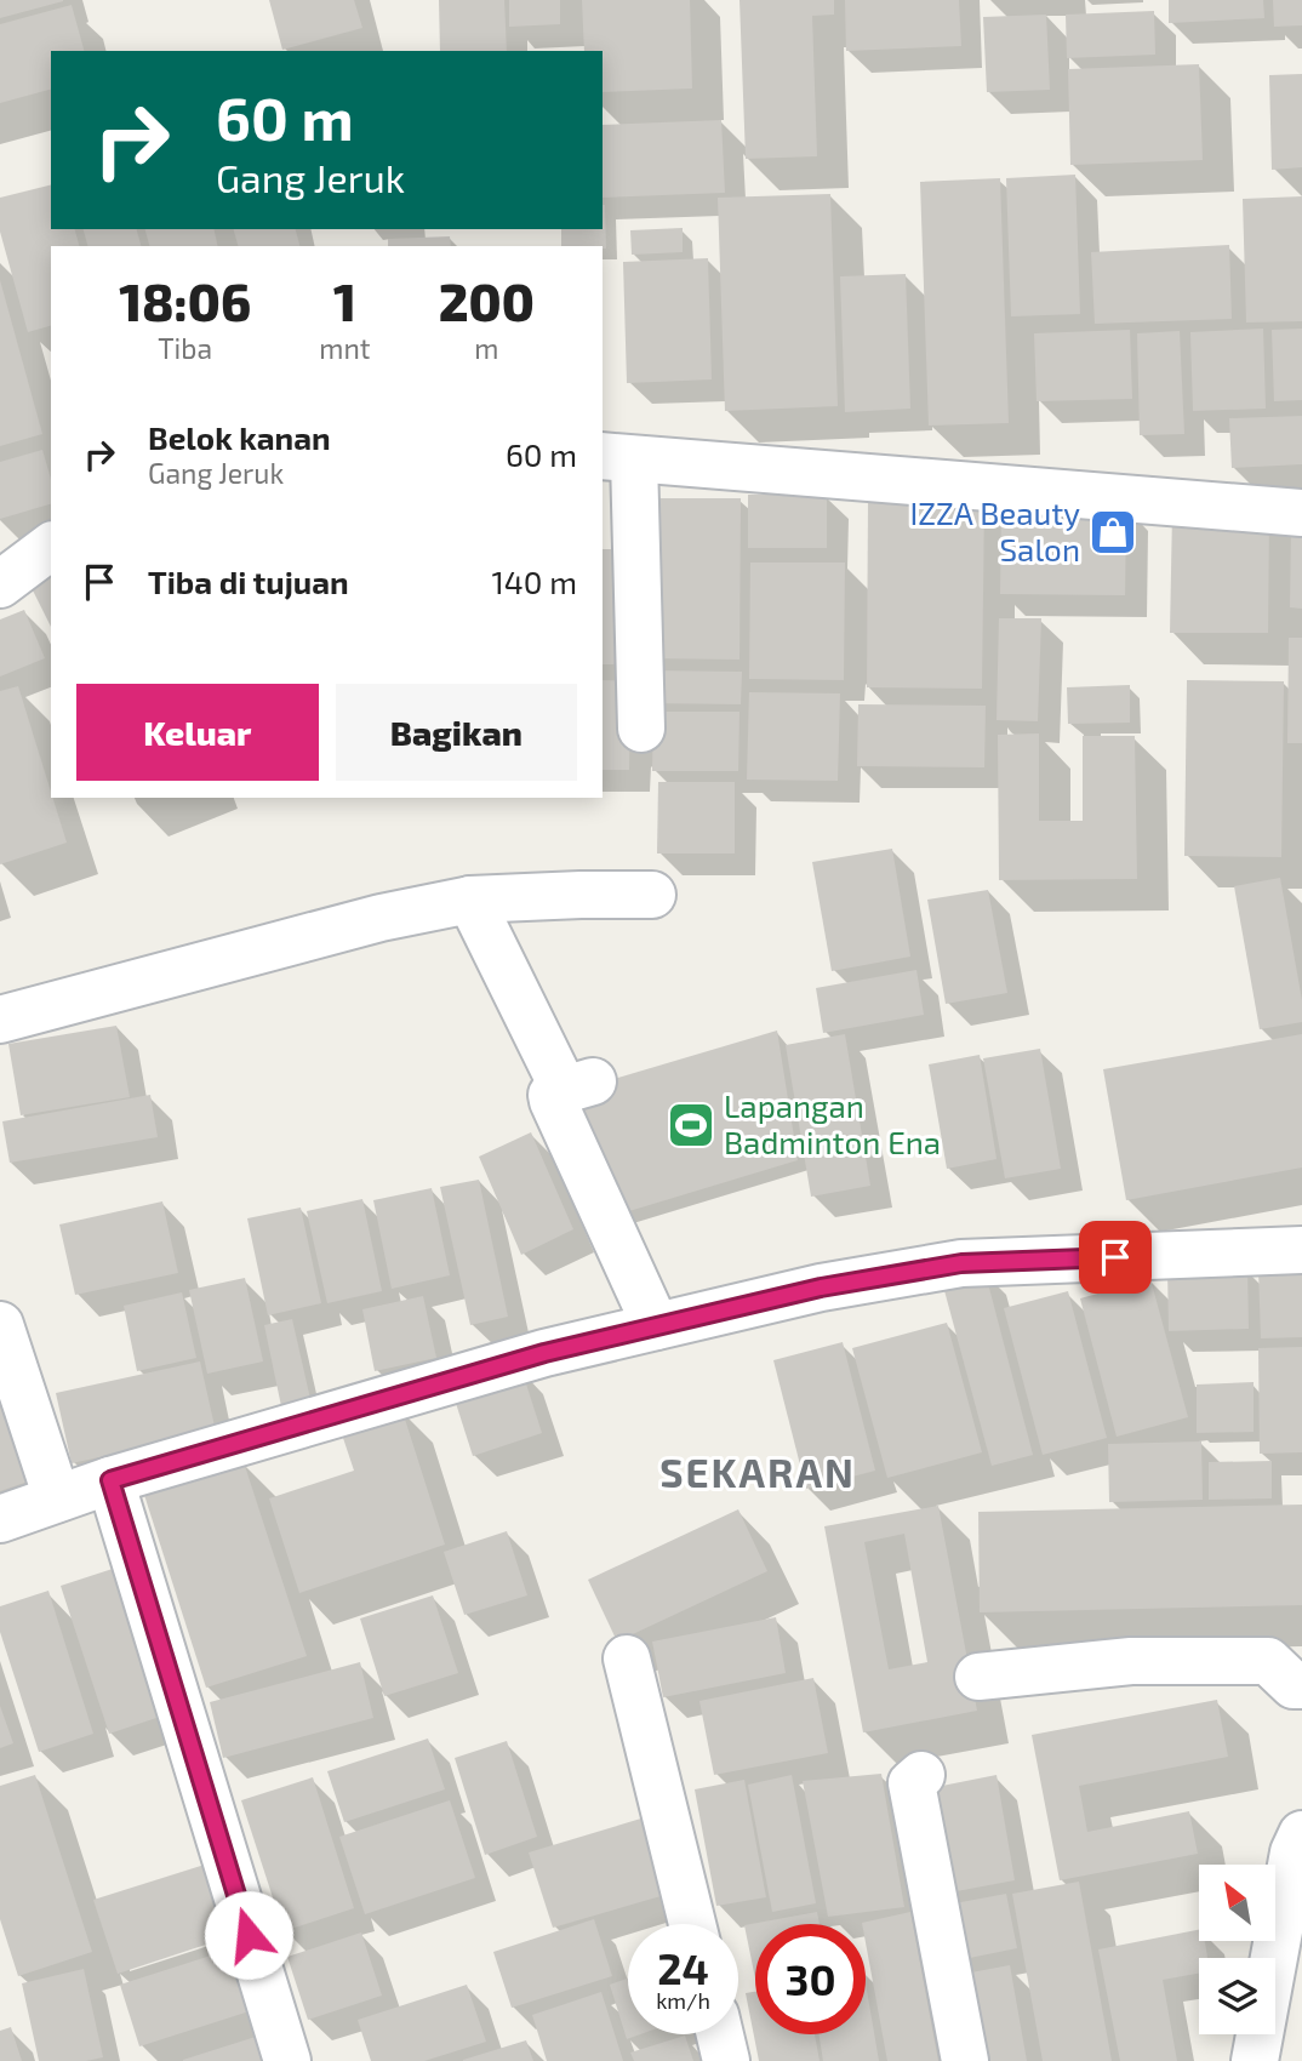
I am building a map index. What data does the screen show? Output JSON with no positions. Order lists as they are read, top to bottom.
{
  "districts": ["SEKARAN"],
  "places": {
    "shop": ["IZZA Beauty Salon"],
    "sports": ["Lapangan Badminton Ena"]
  },
  "north": "top left",
  "page": {
    "turn": ["60 m", "Gang Jeruk"],
    "eta": [
      "18:06",
      "Tiba",
      "1",
      "mnt",
      "200",
      "m"
    ],
    "list": [
      {
        "name": "Belok kanan",
        "note": "Gang Jeruk",
        "value": "60 m"
      },
      {
        "name": "Tiba di tujuan",
        "value": "140 m"
      }
    ],
    "buttons": ["Keluar", "Bagikan"],
    "speed": "24 km/h",
    "limit": "30"
  }
}
